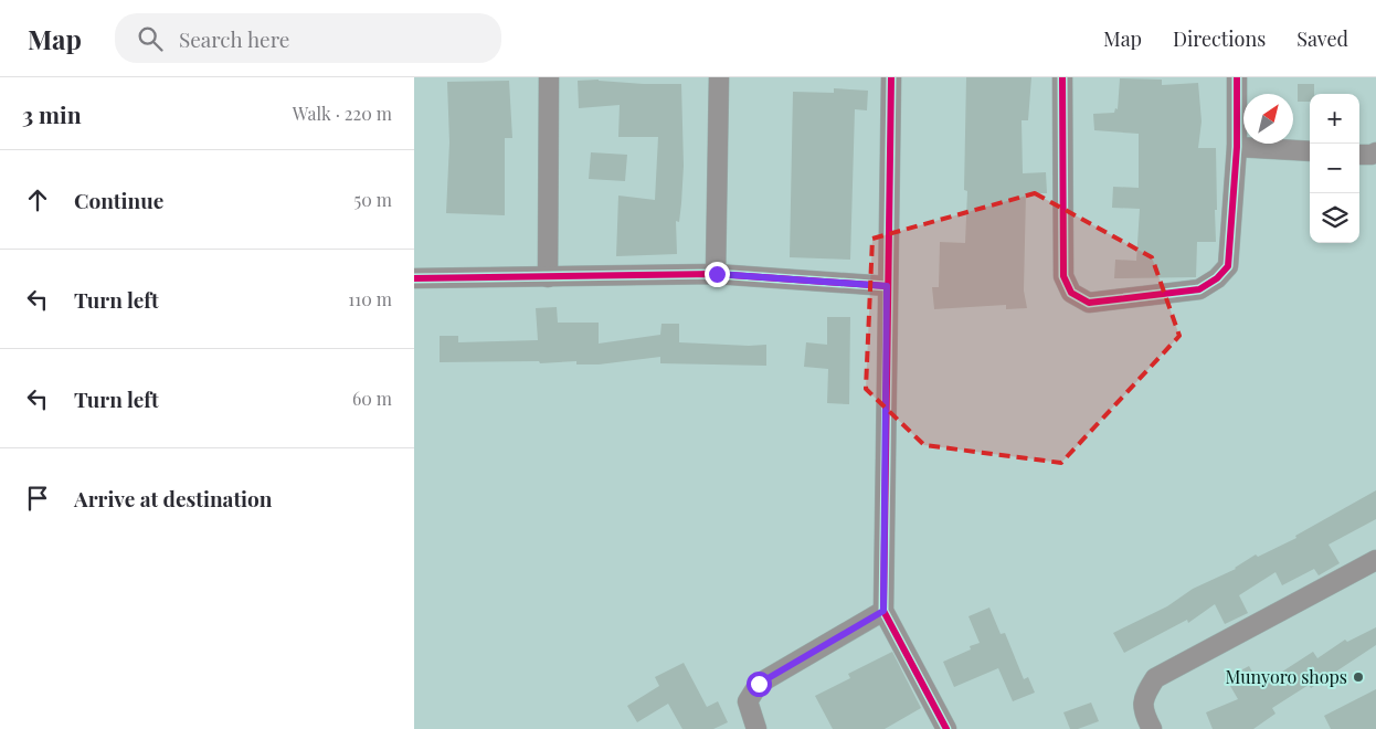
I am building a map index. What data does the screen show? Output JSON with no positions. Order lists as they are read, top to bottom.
{
  "places": ["Munyoro shops"],
  "north": "top right",
  "page": {
    "header": "Map",
    "search": "Search here",
    "nav": ["Map", "Directions", "Saved"],
    "heading": ["3 min", "Walk · 220 m"],
    "map_buttons": ["+", "−"],
    "list": [
      ["Continue", "50 m"],
      ["Turn left", "110 m"],
      ["Turn left", "60 m"],
      "Arrive at destination"
    ]
  }
}
